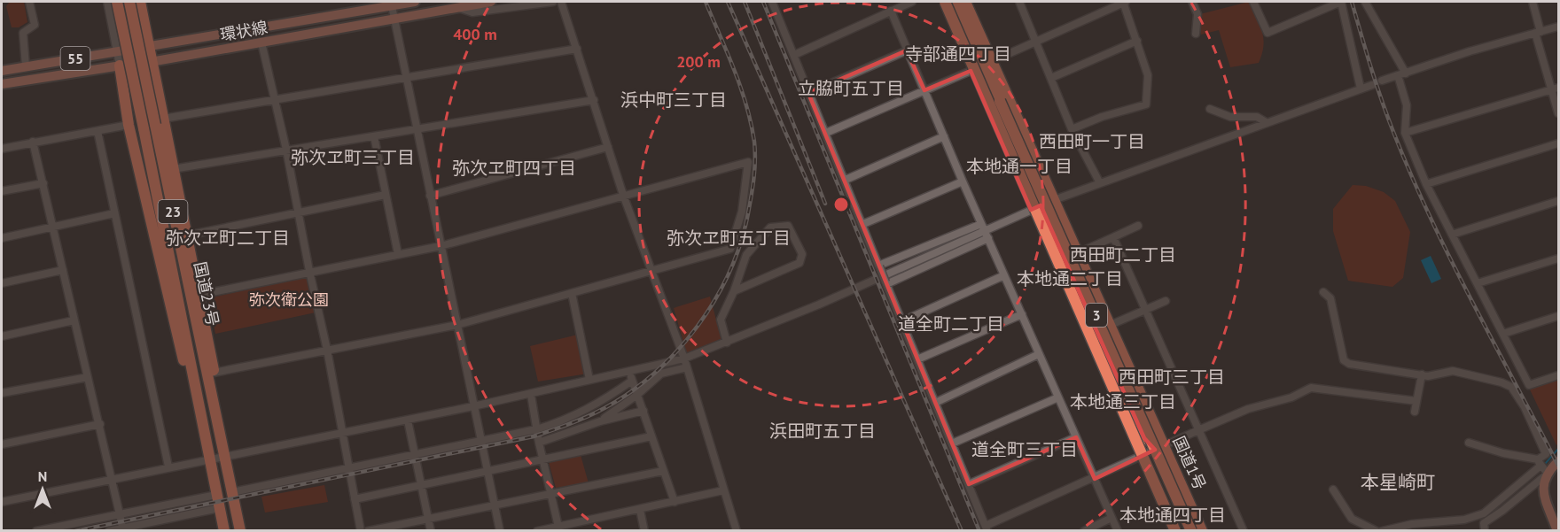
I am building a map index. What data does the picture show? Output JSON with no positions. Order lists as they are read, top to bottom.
{
  "streets": {
    "highway": [
      "23",
      "国道23号",
      "3",
      "国道1号"
    ],
    "main road": ["環状線", "55"]
  },
  "districts": [
    "寺部通四丁目",
    "立脇町五丁目",
    "浜中町三丁目",
    "西田町一丁目",
    "弥次ヱ町三丁目",
    "本地通一丁目",
    "弥次ヱ町四丁目",
    "弥次ヱ町二丁目",
    "弥次ヱ町五丁目",
    "西田町二丁目",
    "本地通二丁目",
    "道全町二丁目",
    "西田町三丁目",
    "本地通三丁目",
    "浜田町五丁目",
    "道全町三丁目",
    "本星崎町",
    "本地通四丁目"
  ],
  "parks": ["弥次衛公園"],
  "north": "top",
  "rings": ["400 m", "200 m"]
}
